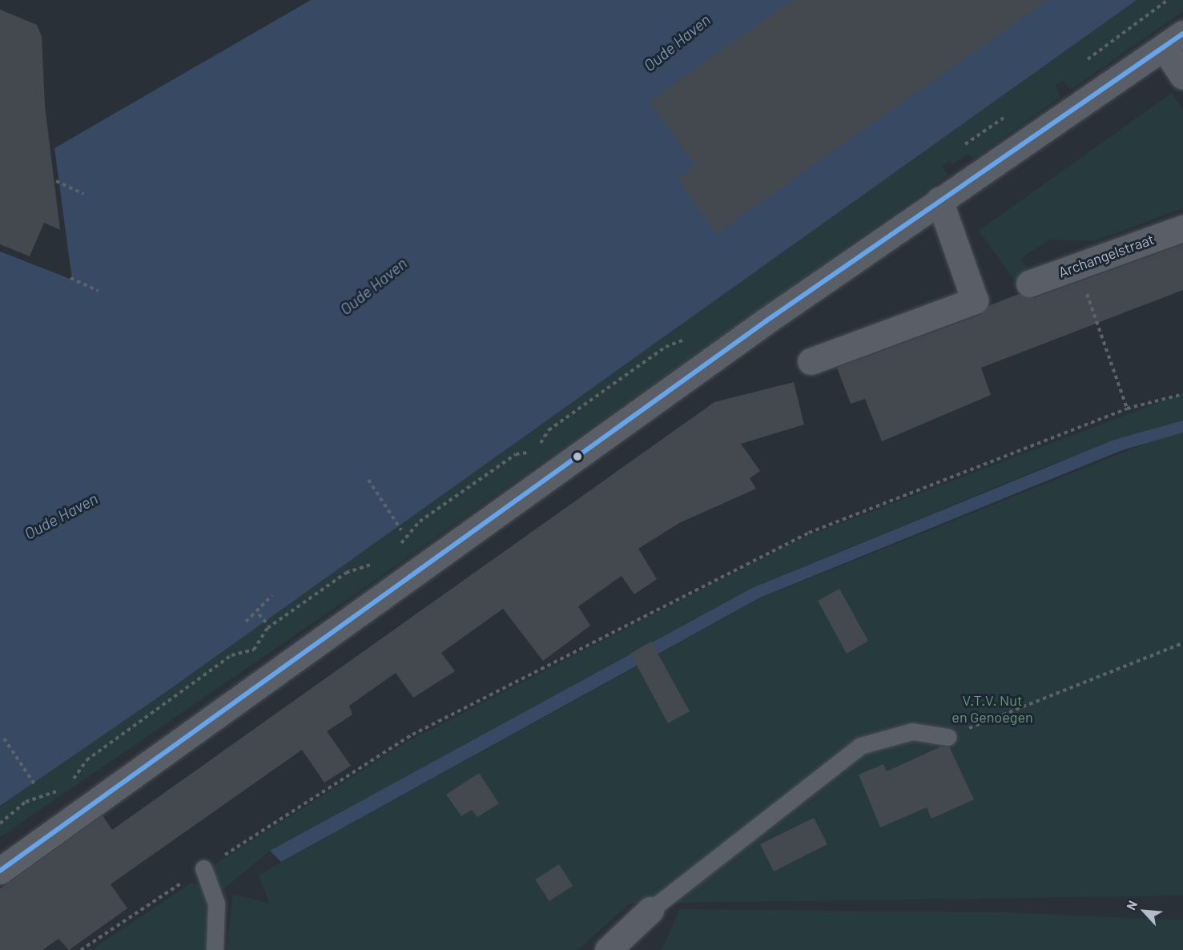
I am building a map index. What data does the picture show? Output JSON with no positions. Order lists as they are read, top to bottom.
{
  "streets": {
    "street": ["Archangelstraat"]
  },
  "water": ["Oude Haven"],
  "parks": ["V.T.V. Nut en Genoegen"],
  "north": "top left"
}
